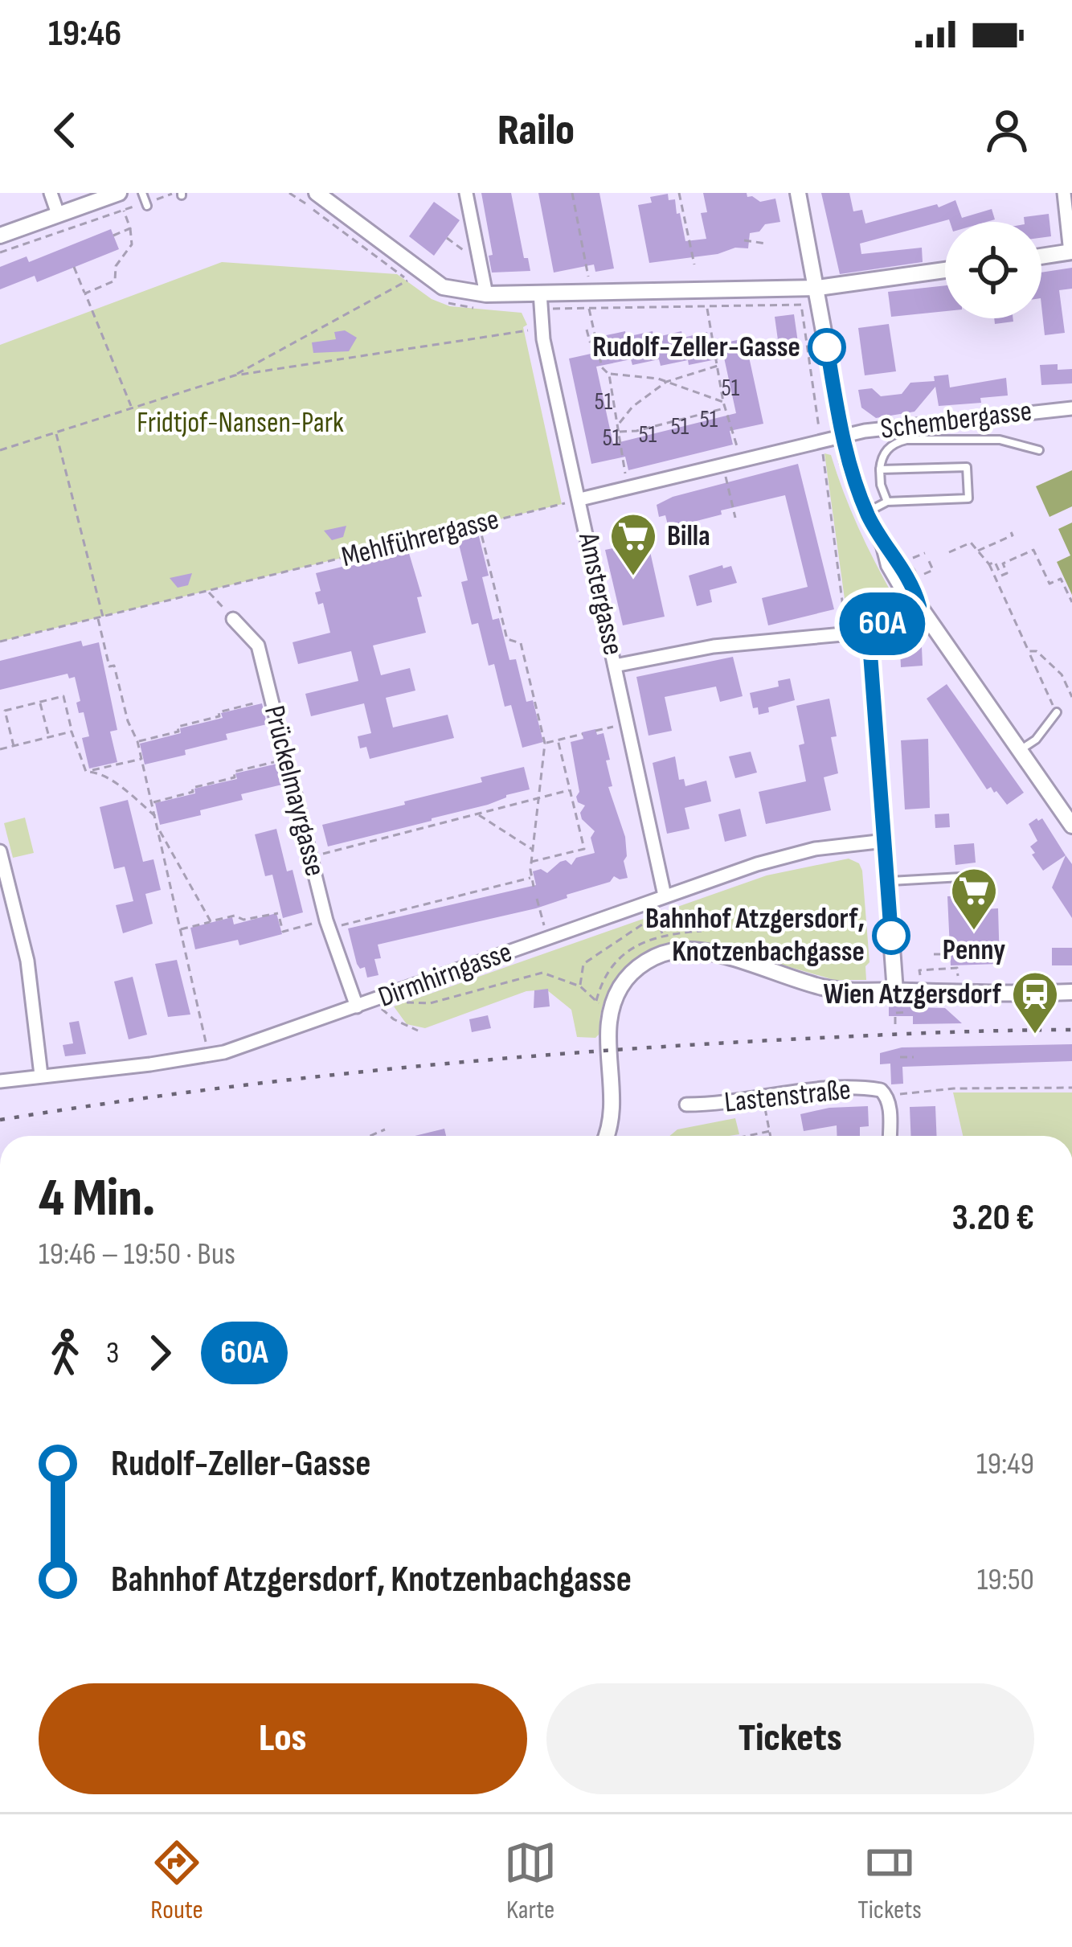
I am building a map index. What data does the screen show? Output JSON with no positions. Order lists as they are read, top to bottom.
{
  "streets": {
    "street": [
      "Schembergasse",
      "Amstergasse",
      "Prückelmayrgasse",
      "Dirmhirngasse",
      "Lastenstraße"
    ],
    "path": ["Mehlführergasse"]
  },
  "crossings": [
    ["Mehlführergasse", "Amstergasse"],
    ["Amstergasse", "Dirmhirngasse"],
    ["Prückelmayrgasse", "Dirmhirngasse"]
  ],
  "parks": ["Fridtjof-Nansen-Park"],
  "places": {
    "other": ["Rudolf-Zeller-Gasse", "Bahnhof Atzgersdorf, Knotzenbachgasse"],
    "supermarket": ["Billa", "Penny"],
    "station": ["Wien Atzgersdorf"]
  },
  "lines": ["bus line 60A"],
  "house_numbers": [
    "51",
    "51",
    "51",
    "51",
    "51",
    "51"
  ],
  "page": {
    "status": "19:46",
    "header": "Railo",
    "on_map": "60A",
    "heading": ["4 Min.", "19:46 – 19:50 · Bus", "3.20 €"],
    "legs": ["3", "60A"],
    "list": [
      {
        "name": "Rudolf-Zeller-Gasse",
        "value": "19:49"
      },
      {
        "name": "Bahnhof Atzgersdorf, Knotzenbachgasse",
        "value": "19:50"
      }
    ],
    "buttons": ["Los", "Tickets"],
    "tabs": ["Route", "Karte", "Tickets"]
  }
}
